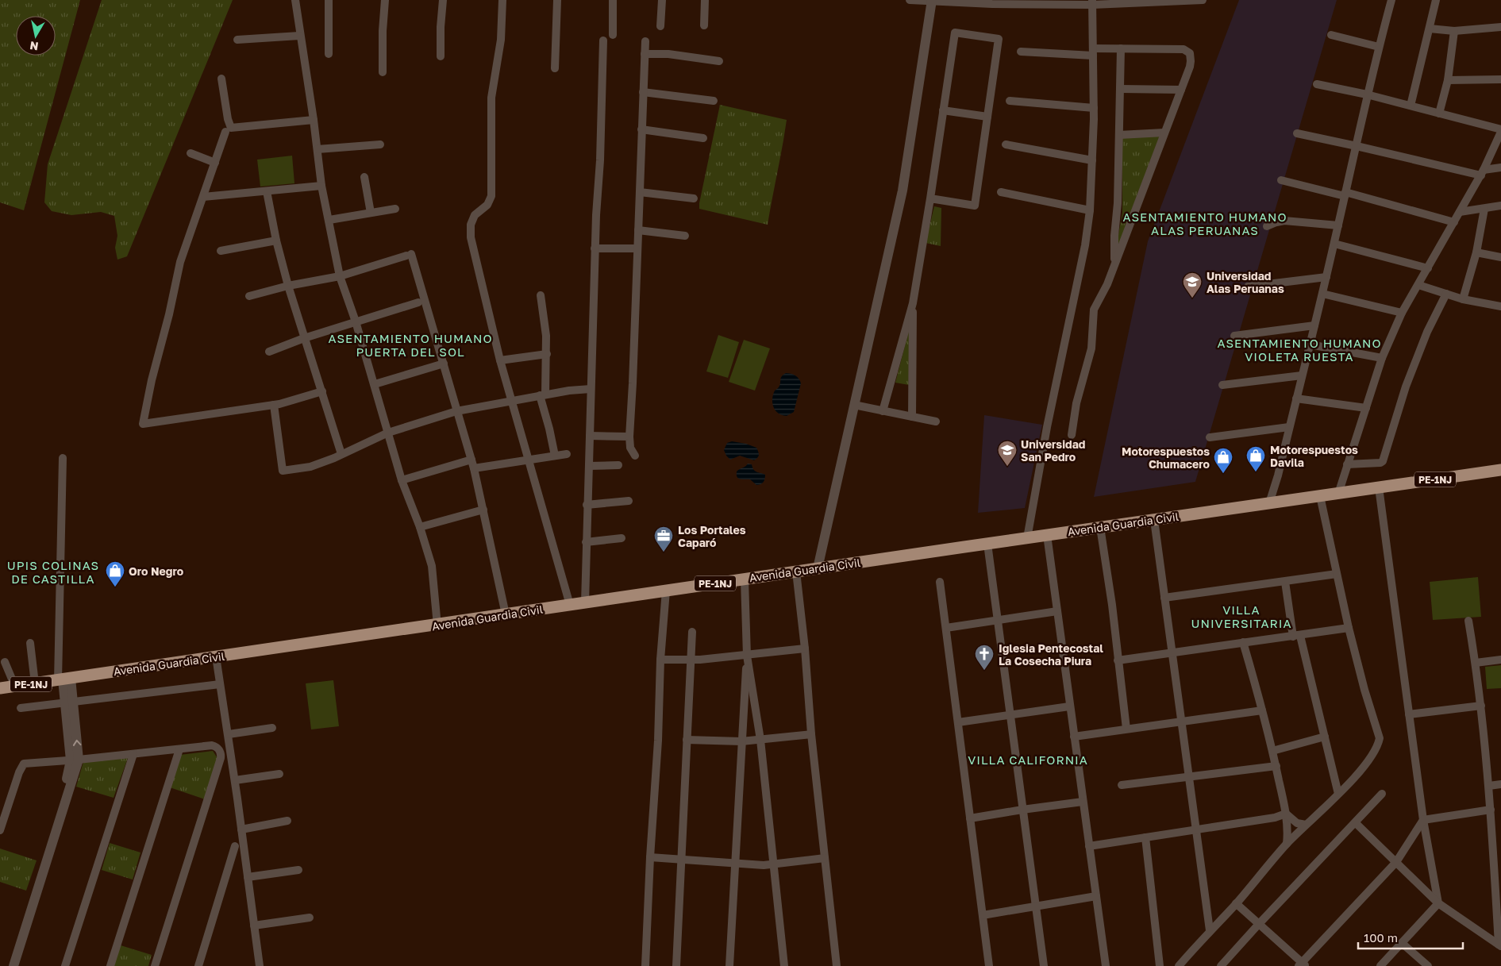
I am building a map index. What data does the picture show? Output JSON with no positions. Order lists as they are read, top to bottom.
{
  "streets": {
    "highway": ["PE-1NJ", "Avenida Guardia Civil"]
  },
  "crossings": [
    ["PE-1NJ", "Avenida Guardia Civil"]
  ],
  "districts": [
    "ASENTAMIENTO HUMANO ALAS PERUANAS",
    "ASENTAMIENTO HUMANO PUERTA DEL SOL",
    "ASENTAMIENTO HUMANO VIOLETA RUESTA",
    "UPIS COLINAS DE CASTILLA",
    "VILLA UNIVERSITARIA",
    "VILLA CALIFORNIA"
  ],
  "places": {
    "school or university": ["Universidad Alas Peruanas", "Universidad San Pedro"],
    "shop": ["Motorespuestos Davila", "Motorespuestos Chumacero", "Oro Negro"],
    "office": ["Los Portales Caparó"],
    "church": ["Iglesia Pentecostal La Cosecha Piura"]
  },
  "scale_bar": "100 m",
  "north": "bottom"
}
